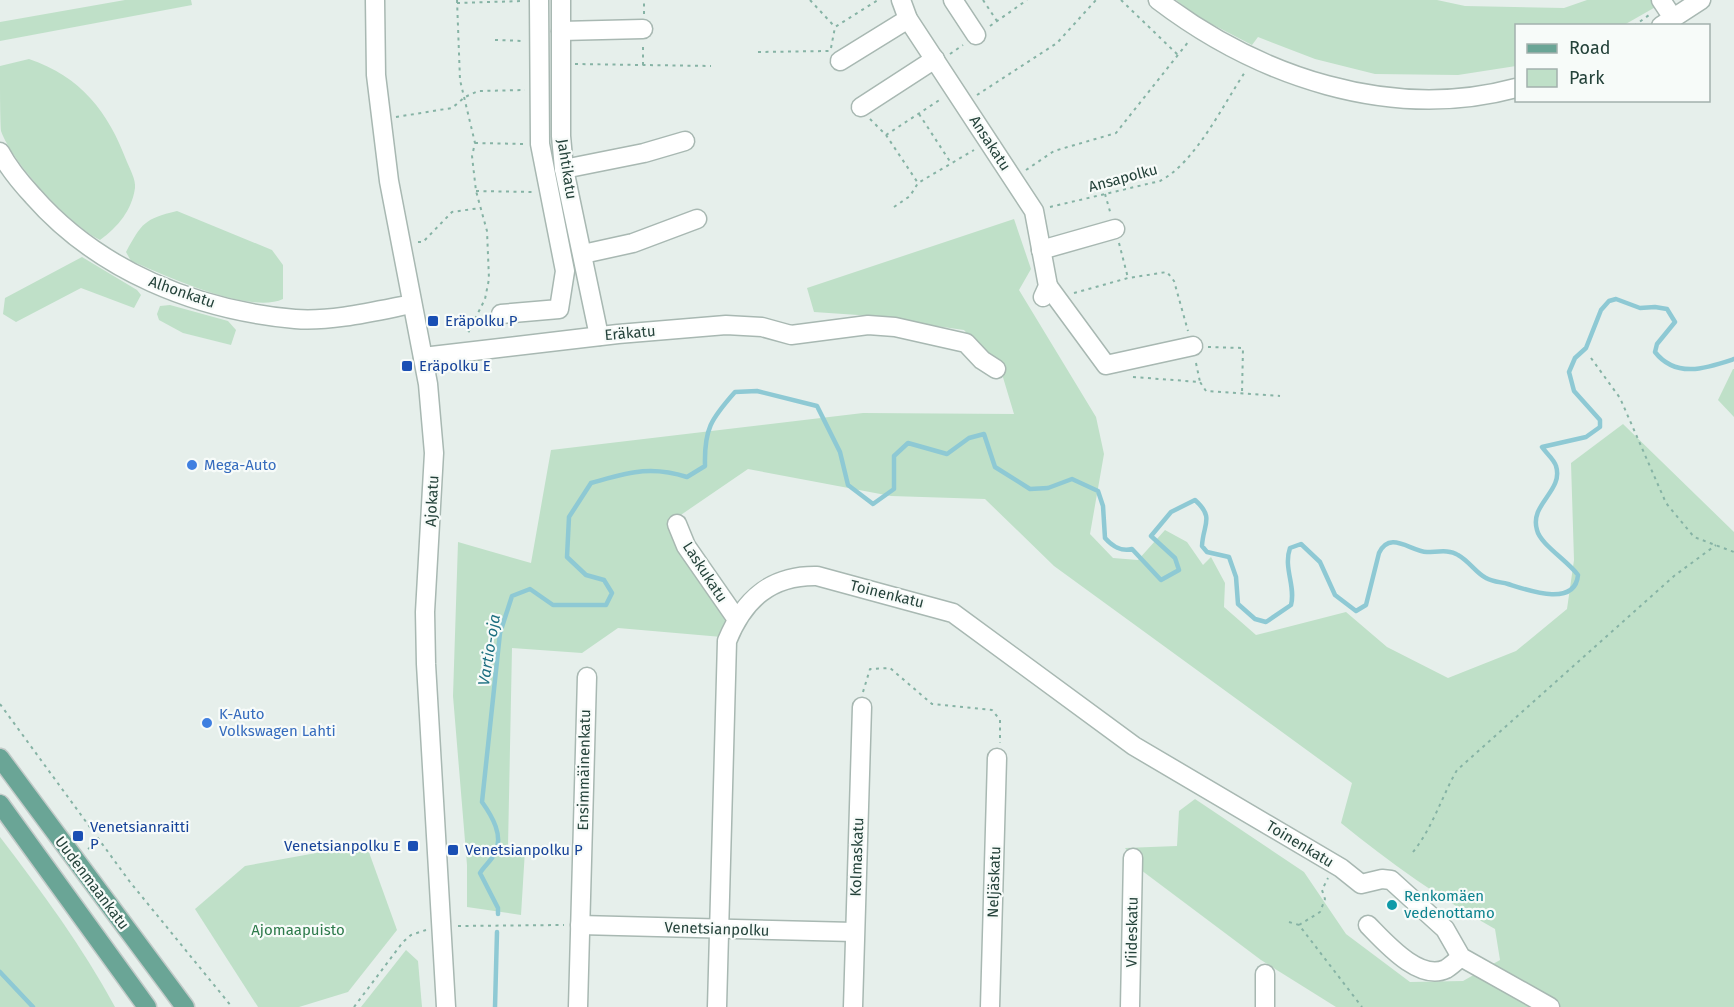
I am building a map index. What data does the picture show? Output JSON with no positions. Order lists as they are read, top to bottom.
{
  "streets": {
    "main road": ["Uudenmaankatu"],
    "street": [
      "Ansakatu",
      "Jahtikatu",
      "Alhonkatu",
      "Eräkatu",
      "Ajokatu",
      "Laskukatu",
      "Toinenkatu",
      "Ensimmäinenkatu",
      "Kolmaskatu",
      "Neljäskatu",
      "Venetsianpolku",
      "Viideskatu"
    ],
    "path": ["Ansapolku"]
  },
  "crossings": [
    ["Ansakatu", "Ansapolku"],
    ["Jahtikatu", "Eräkatu"],
    ["Alhonkatu", "Ajokatu"],
    ["Eräkatu", "Ajokatu"],
    ["Laskukatu", "Toinenkatu"],
    ["Toinenkatu", "Venetsianpolku"],
    ["Ensimmäinenkatu", "Venetsianpolku"],
    ["Kolmaskatu", "Venetsianpolku"]
  ],
  "water": ["Vartio-oja"],
  "parks": ["Ajomaapuisto"],
  "places": {
    "transit": [
      "Eräpolku P",
      "Eräpolku E",
      "Venetsianraitti P",
      "Venetsianpolku E",
      "Venetsianpolku P"
    ],
    "other": ["Mega-Auto", "K-Auto Volkswagen Lahti", "Renkomäen vedenottamo"]
  },
  "legend": ["Road", "Park"]
}
